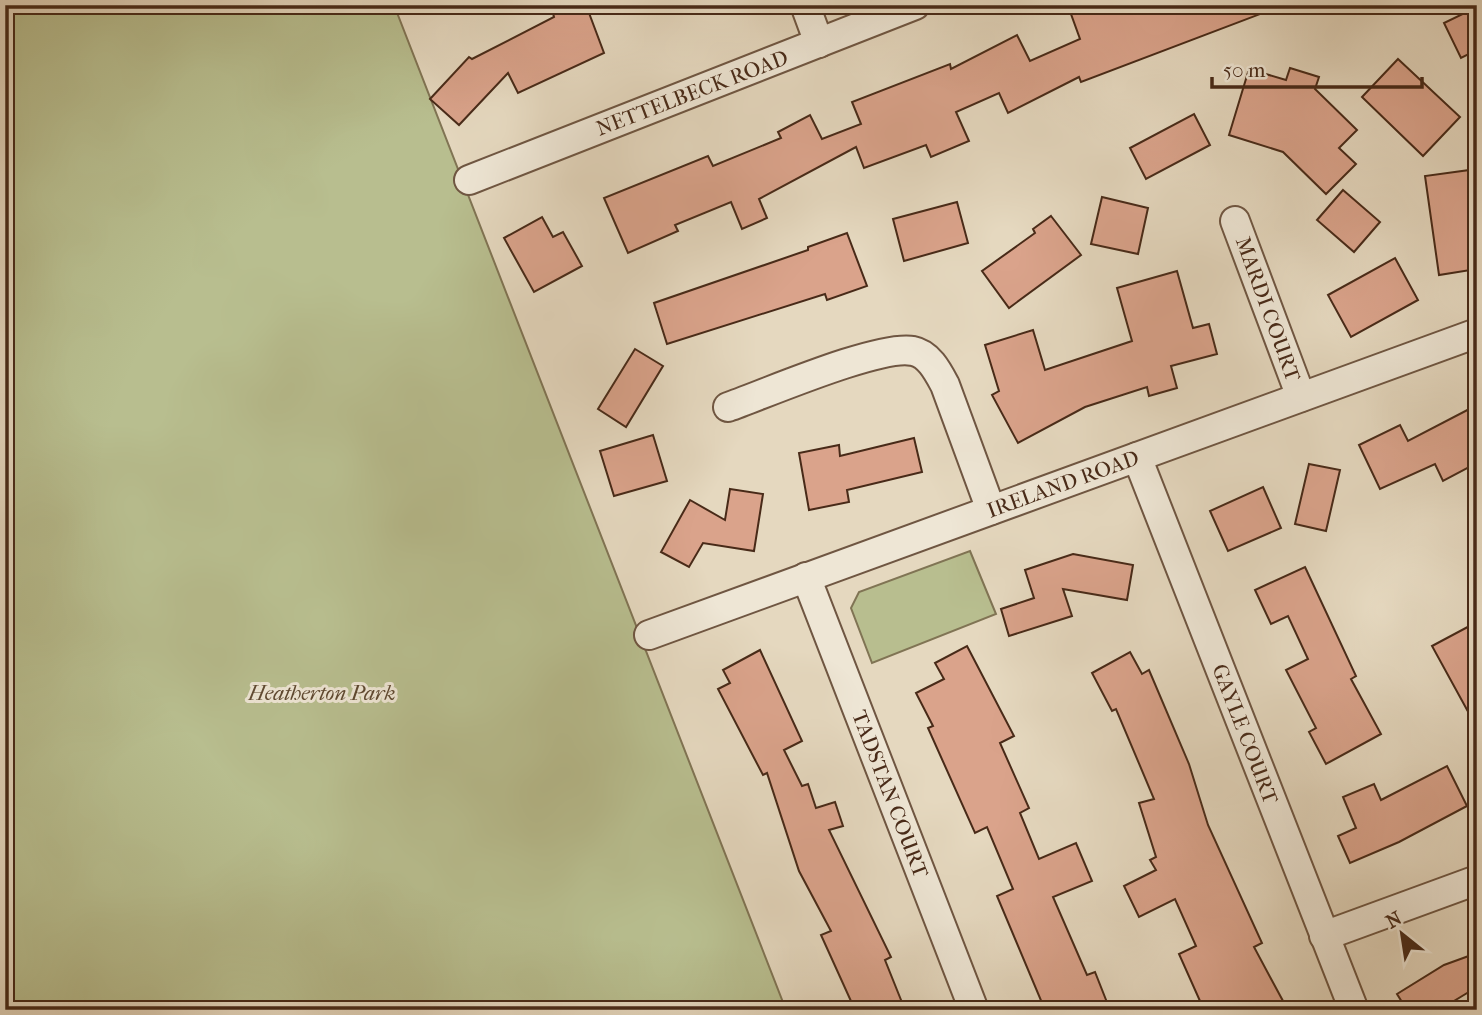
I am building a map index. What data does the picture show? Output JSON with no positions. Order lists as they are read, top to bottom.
{
  "streets": {
    "street": [
      "NETTELBECK ROAD",
      "MARDI COURT",
      "IRELAND ROAD",
      "GAYLE COURT",
      "TADSTAN COURT"
    ]
  },
  "crossings": [
    ["MARDI COURT", "IRELAND ROAD"],
    ["IRELAND ROAD", "GAYLE COURT"],
    ["IRELAND ROAD", "TADSTAN COURT"]
  ],
  "parks": ["Heatherton Park"],
  "scale_bar": "50 m",
  "north": "top left"
}
